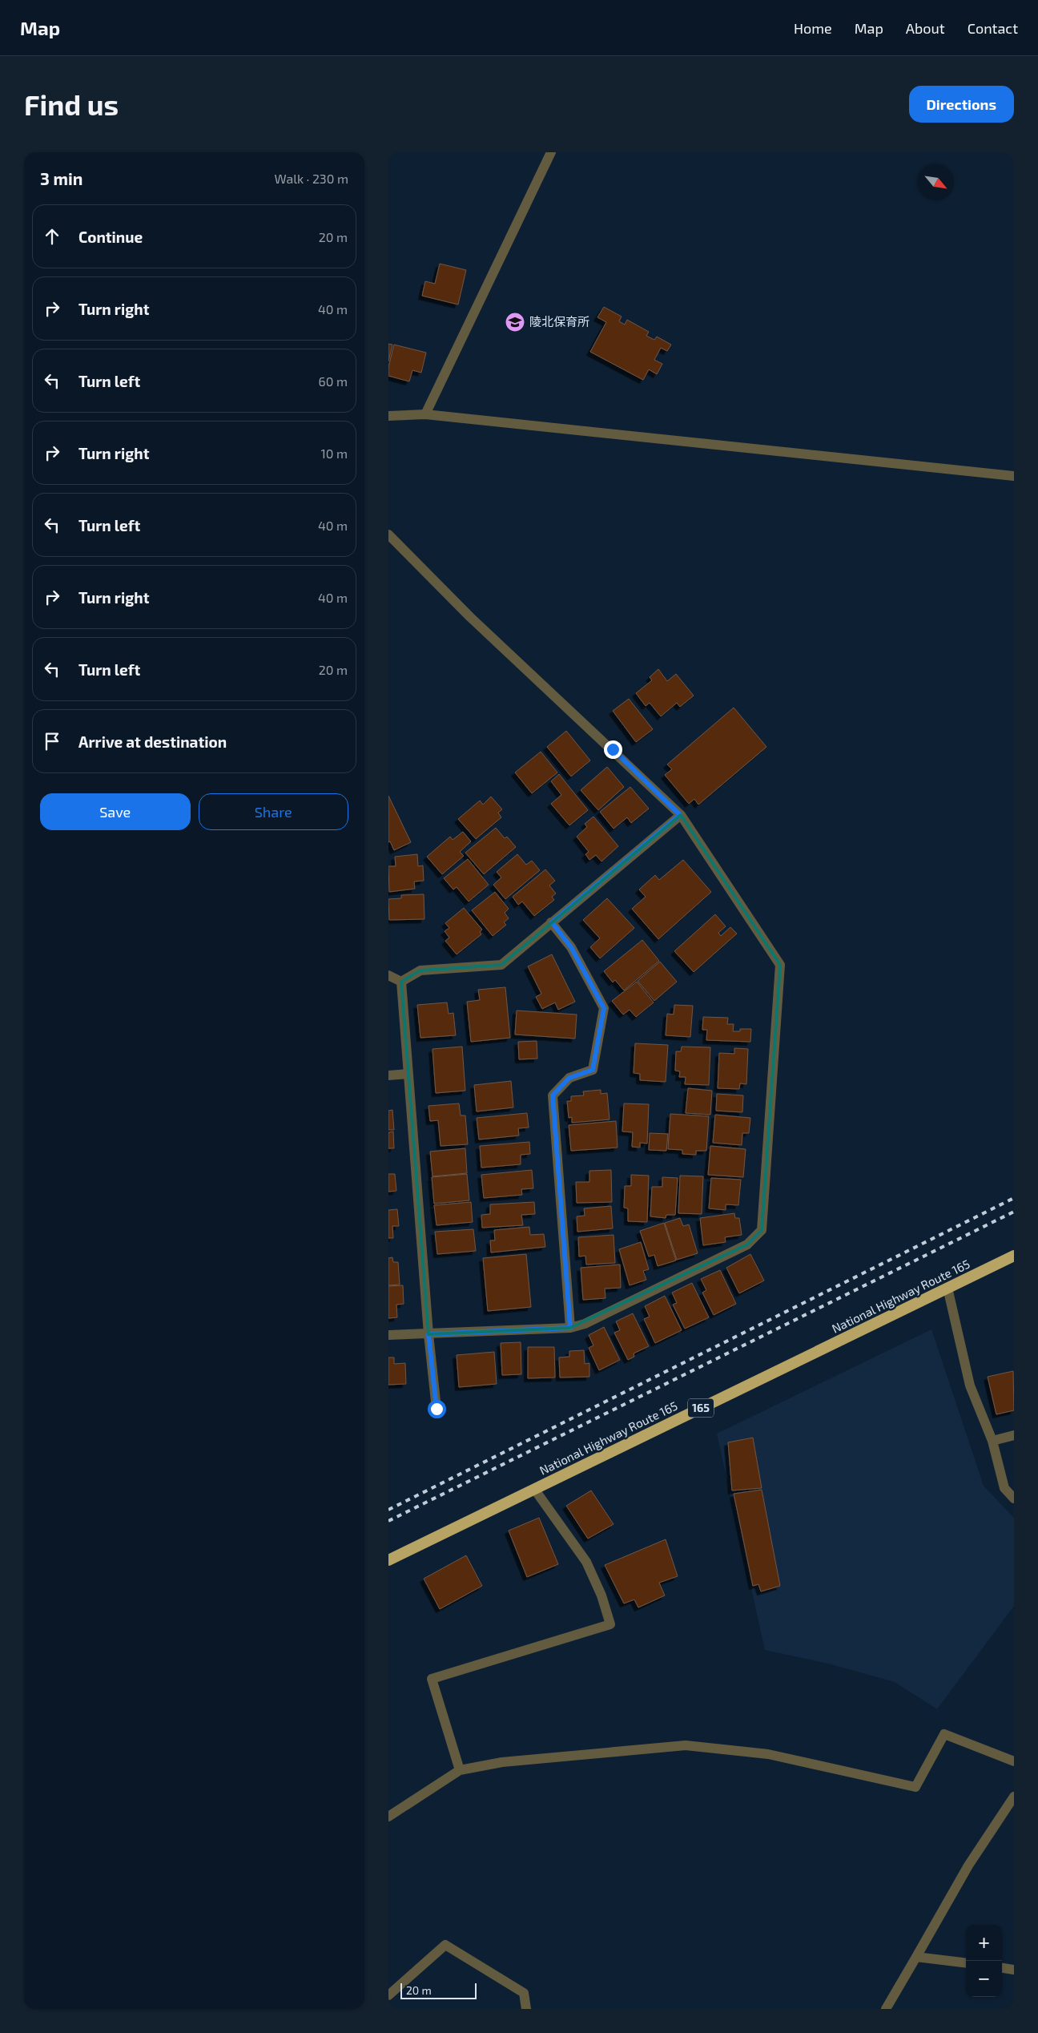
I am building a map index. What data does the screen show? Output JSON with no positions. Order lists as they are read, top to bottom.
{
  "streets": {
    "highway": ["National Highway Route 165", "165"]
  },
  "places": {
    "school or university": ["陵北保育所"]
  },
  "scale_bar": "20 m",
  "north": "bottom right",
  "page": {
    "header": "Map",
    "nav": [
      "Home",
      "Map",
      "About",
      "Contact"
    ],
    "buttons": [
      "Directions",
      ["Save", "Share"]
    ],
    "title": "Find us",
    "heading": ["3 min", "Walk · 230 m"],
    "list": [
      ["Continue", "20 m"],
      ["Turn right", "40 m"],
      ["Turn left", "60 m"],
      ["Turn right", "10 m"],
      ["Turn left", "40 m"],
      ["Turn right", "40 m"],
      ["Turn left", "20 m"],
      "Arrive at destination"
    ],
    "map_buttons": ["+", "−"],
    "scale": "20 m"
  }
}
